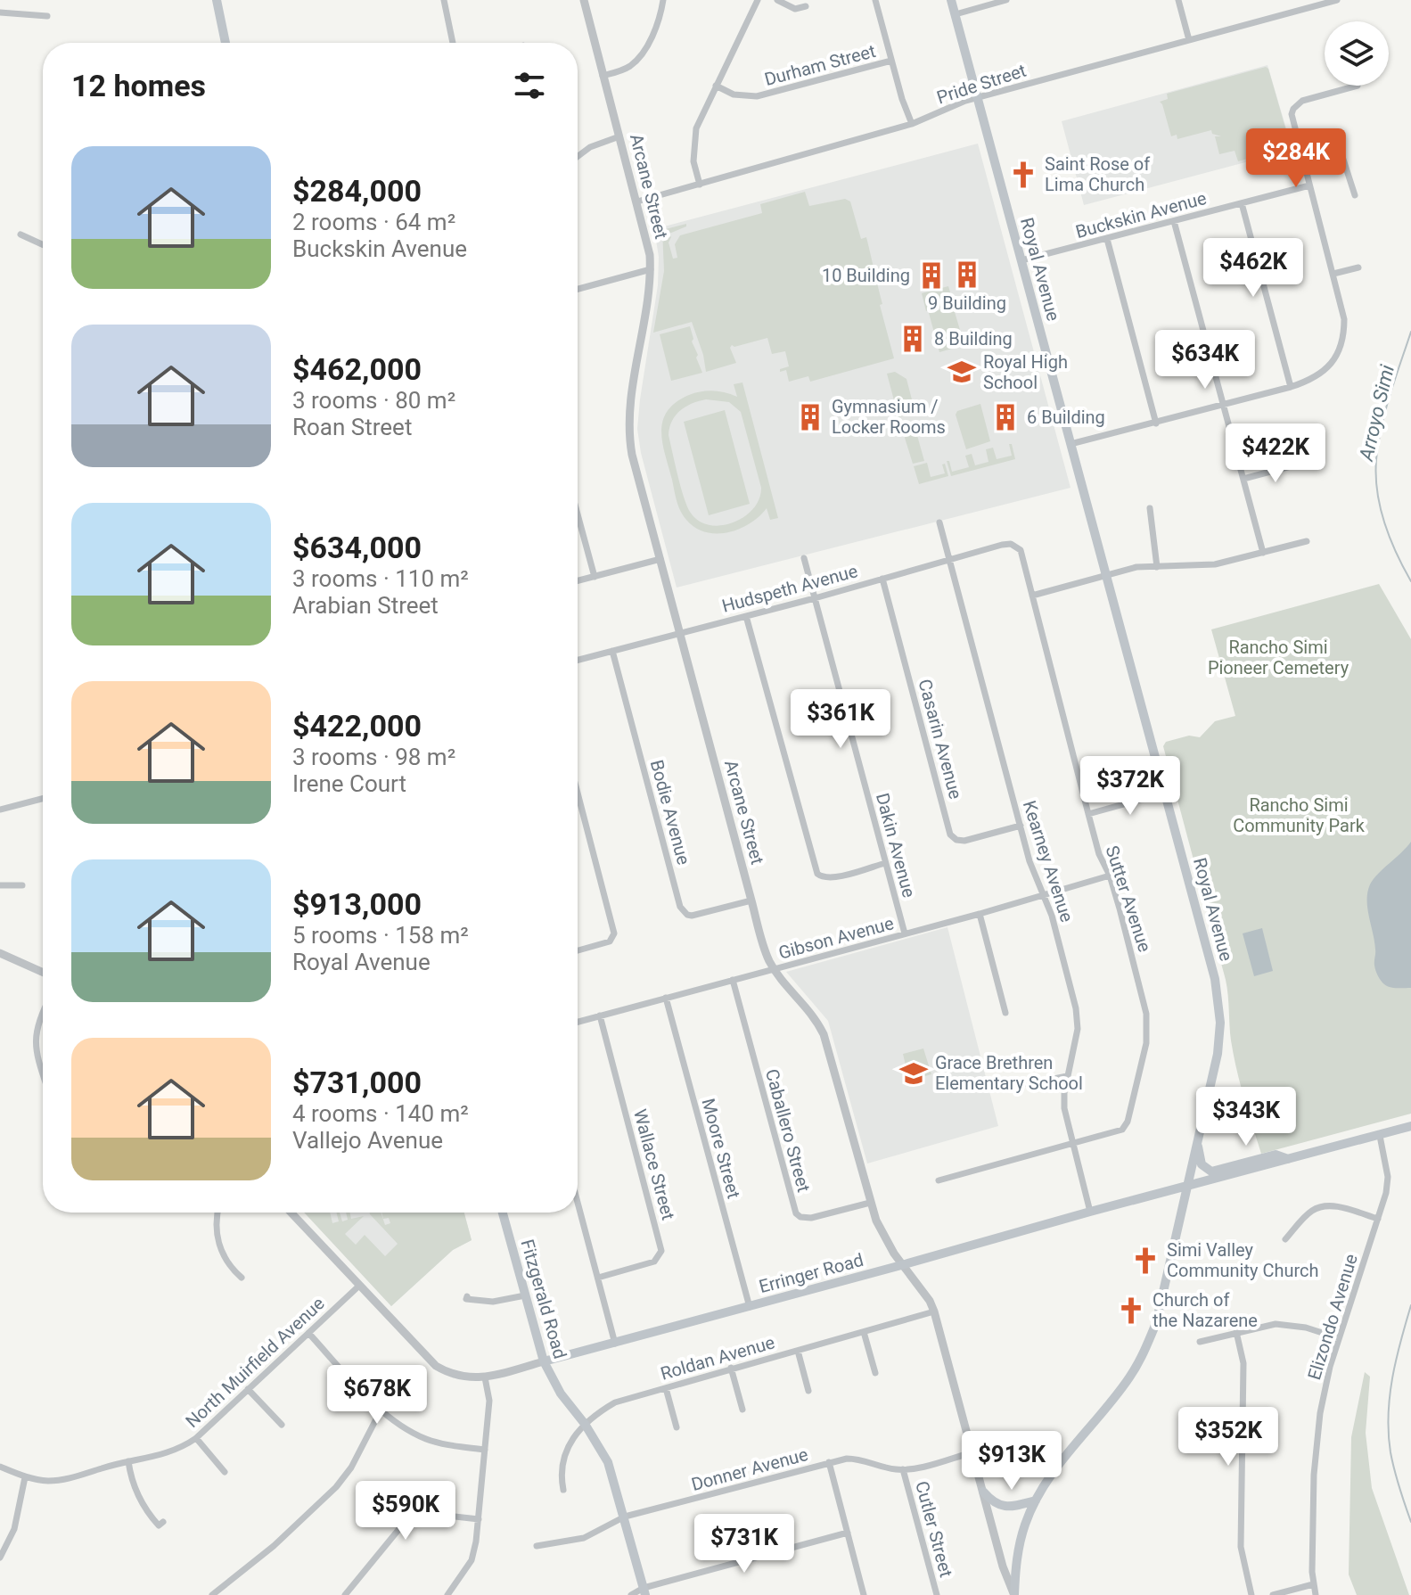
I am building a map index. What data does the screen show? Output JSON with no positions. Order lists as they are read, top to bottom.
{
  "streets": {
    "main road": ["Royal Avenue", "Erringer Road", "Fitzgerald Road"],
    "street": [
      "Durham Street",
      "Pride Street",
      "Arcane Street",
      "Buckskin Avenue",
      "Hudspeth Avenue",
      "Casarin Avenue",
      "Bodie Avenue",
      "Dakin Avenue",
      "Kearney Avenue",
      "Sutter Avenue",
      "Gibson Avenue",
      "Caballero Street",
      "Moore Street",
      "Wallace Street",
      "Elizondo Avenue",
      "Roldan Avenue",
      "North Muirfield Avenue",
      "Donner Avenue",
      "Cutler Street"
    ]
  },
  "crossings": [
    ["Pride Street", "Arcane Street"],
    ["Pride Street", "Royal Avenue"],
    ["Arcane Street", "Royal Avenue"],
    ["Arcane Street", "Hudspeth Avenue"],
    ["Arcane Street", "Bodie Avenue"],
    ["Arcane Street", "Gibson Avenue"],
    ["Arcane Street", "Caballero Street"],
    ["Arcane Street", "Erringer Road"],
    ["Arcane Street", "Roldan Avenue"],
    ["Arcane Street", "Donner Avenue"],
    ["Buckskin Avenue", "Royal Avenue"],
    ["Royal Avenue", "Erringer Road"],
    ["Hudspeth Avenue", "Casarin Avenue"],
    ["Hudspeth Avenue", "Bodie Avenue"],
    ["Hudspeth Avenue", "Dakin Avenue"],
    ["Hudspeth Avenue", "Kearney Avenue"],
    ["Hudspeth Avenue", "Sutter Avenue"],
    ["Casarin Avenue", "Kearney Avenue"],
    ["Dakin Avenue", "Gibson Avenue"],
    ["Kearney Avenue", "Sutter Avenue"],
    ["Kearney Avenue", "Gibson Avenue"],
    ["Kearney Avenue", "Erringer Road"],
    ["Sutter Avenue", "Gibson Avenue"],
    ["Gibson Avenue", "Caballero Street"],
    ["Gibson Avenue", "Moore Street"],
    ["Gibson Avenue", "Wallace Street"],
    ["Moore Street", "Erringer Road"],
    ["Erringer Road", "Fitzgerald Road"],
    ["Erringer Road", "Elizondo Avenue"],
    ["Erringer Road", "North Muirfield Avenue"],
    ["Fitzgerald Road", "Roldan Avenue"],
    ["Fitzgerald Road", "Donner Avenue"],
    ["Donner Avenue", "Cutler Street"]
  ],
  "water": ["Arroyo Simi"],
  "parks": ["Rancho Simi Pioneer Cemetery", "Rancho Simi Community Park"],
  "places": {
    "church": ["Saint Rose of Lima Church", "Simi Valley Community Church", "Church of the Nazarene"],
    "building": [
      "9 Building",
      "10 Building",
      "8 Building",
      "Gymnasium / Locker Rooms",
      "6 Building"
    ],
    "school or university": ["Royal High School", "Grace Brethren Elementary School"]
  },
  "page": {
    "heading": "12 homes",
    "price": [
      "$284K",
      "$462K",
      "$634K",
      "$422K",
      "$361K",
      "$372K",
      "$343K",
      "$678K",
      "$352K",
      "$913K",
      "$590K",
      "$731K"
    ],
    "list": [
      {
        "name": "$284,000",
        "note": "2 rooms · 64 m² · Buckskin Avenue"
      },
      {
        "name": "$462,000",
        "note": "3 rooms · 80 m² · Roan Street"
      },
      {
        "name": "$634,000",
        "note": "3 rooms · 110 m² · Arabian Street"
      },
      {
        "name": "$422,000",
        "note": "3 rooms · 98 m² · Irene Court"
      },
      {
        "name": "$913,000",
        "note": "5 rooms · 158 m² · Royal Avenue"
      },
      {
        "name": "$731,000",
        "note": "4 rooms · 140 m² · Vallejo Avenue"
      }
    ]
  }
}
